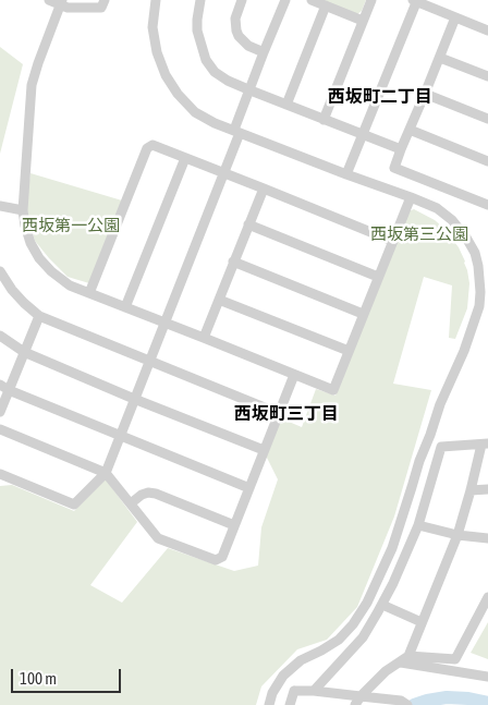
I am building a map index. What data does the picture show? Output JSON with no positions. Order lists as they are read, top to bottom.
{
  "districts": ["西坂町二丁目", "西坂町三丁目"],
  "parks": ["西坂第一公園", "西坂第三公園"],
  "scale_bar": "100 m"
}
